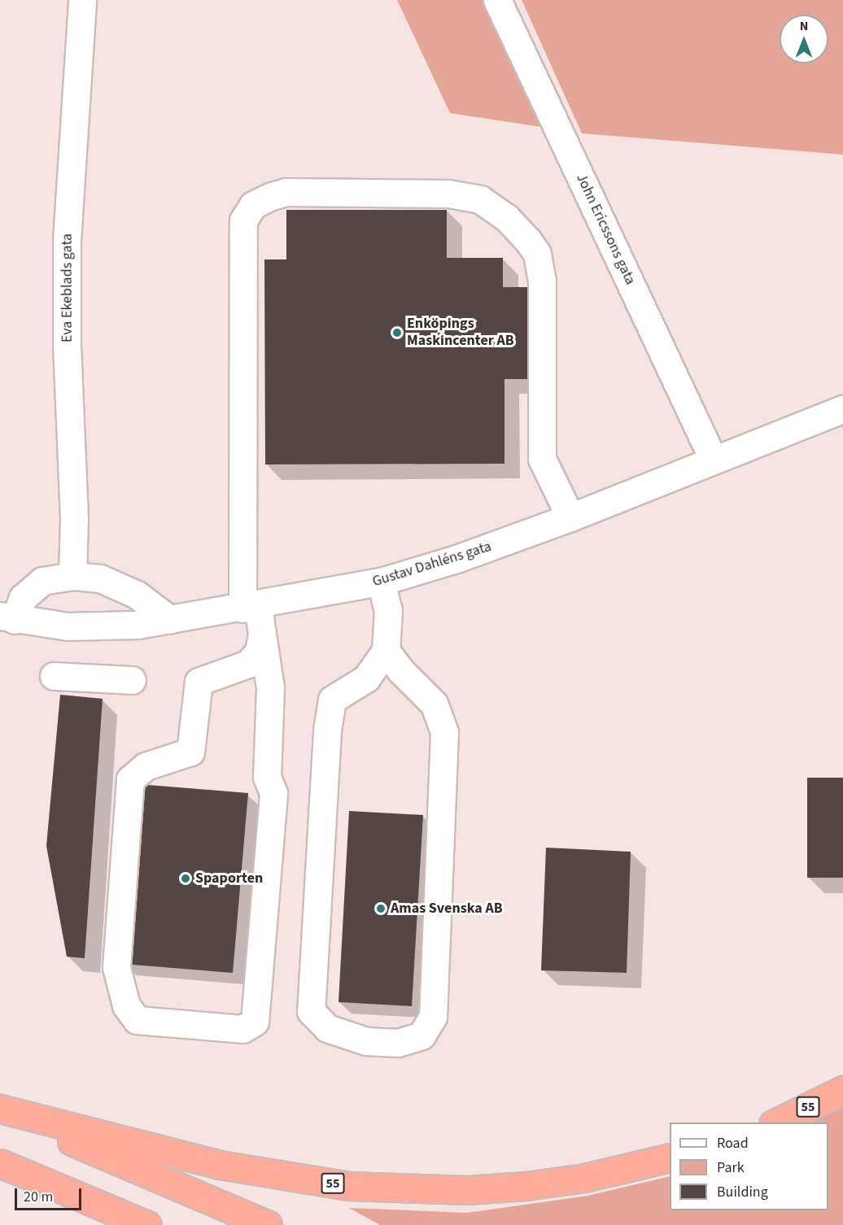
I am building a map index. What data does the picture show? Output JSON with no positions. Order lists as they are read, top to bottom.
{
  "streets": {
    "highway": ["55"],
    "street": ["John Ericssons gata", "Eva Ekeblads gata", "Gustav Dahléns gata"]
  },
  "crossings": [
    ["John Ericssons gata", "Gustav Dahléns gata"]
  ],
  "places": ["Enköpings Maskincenter AB", "Spaporten", "Amas Svenska AB"],
  "legend": ["Road", "Park", "Building"],
  "scale_bar": "20 m",
  "north": "top"
}
